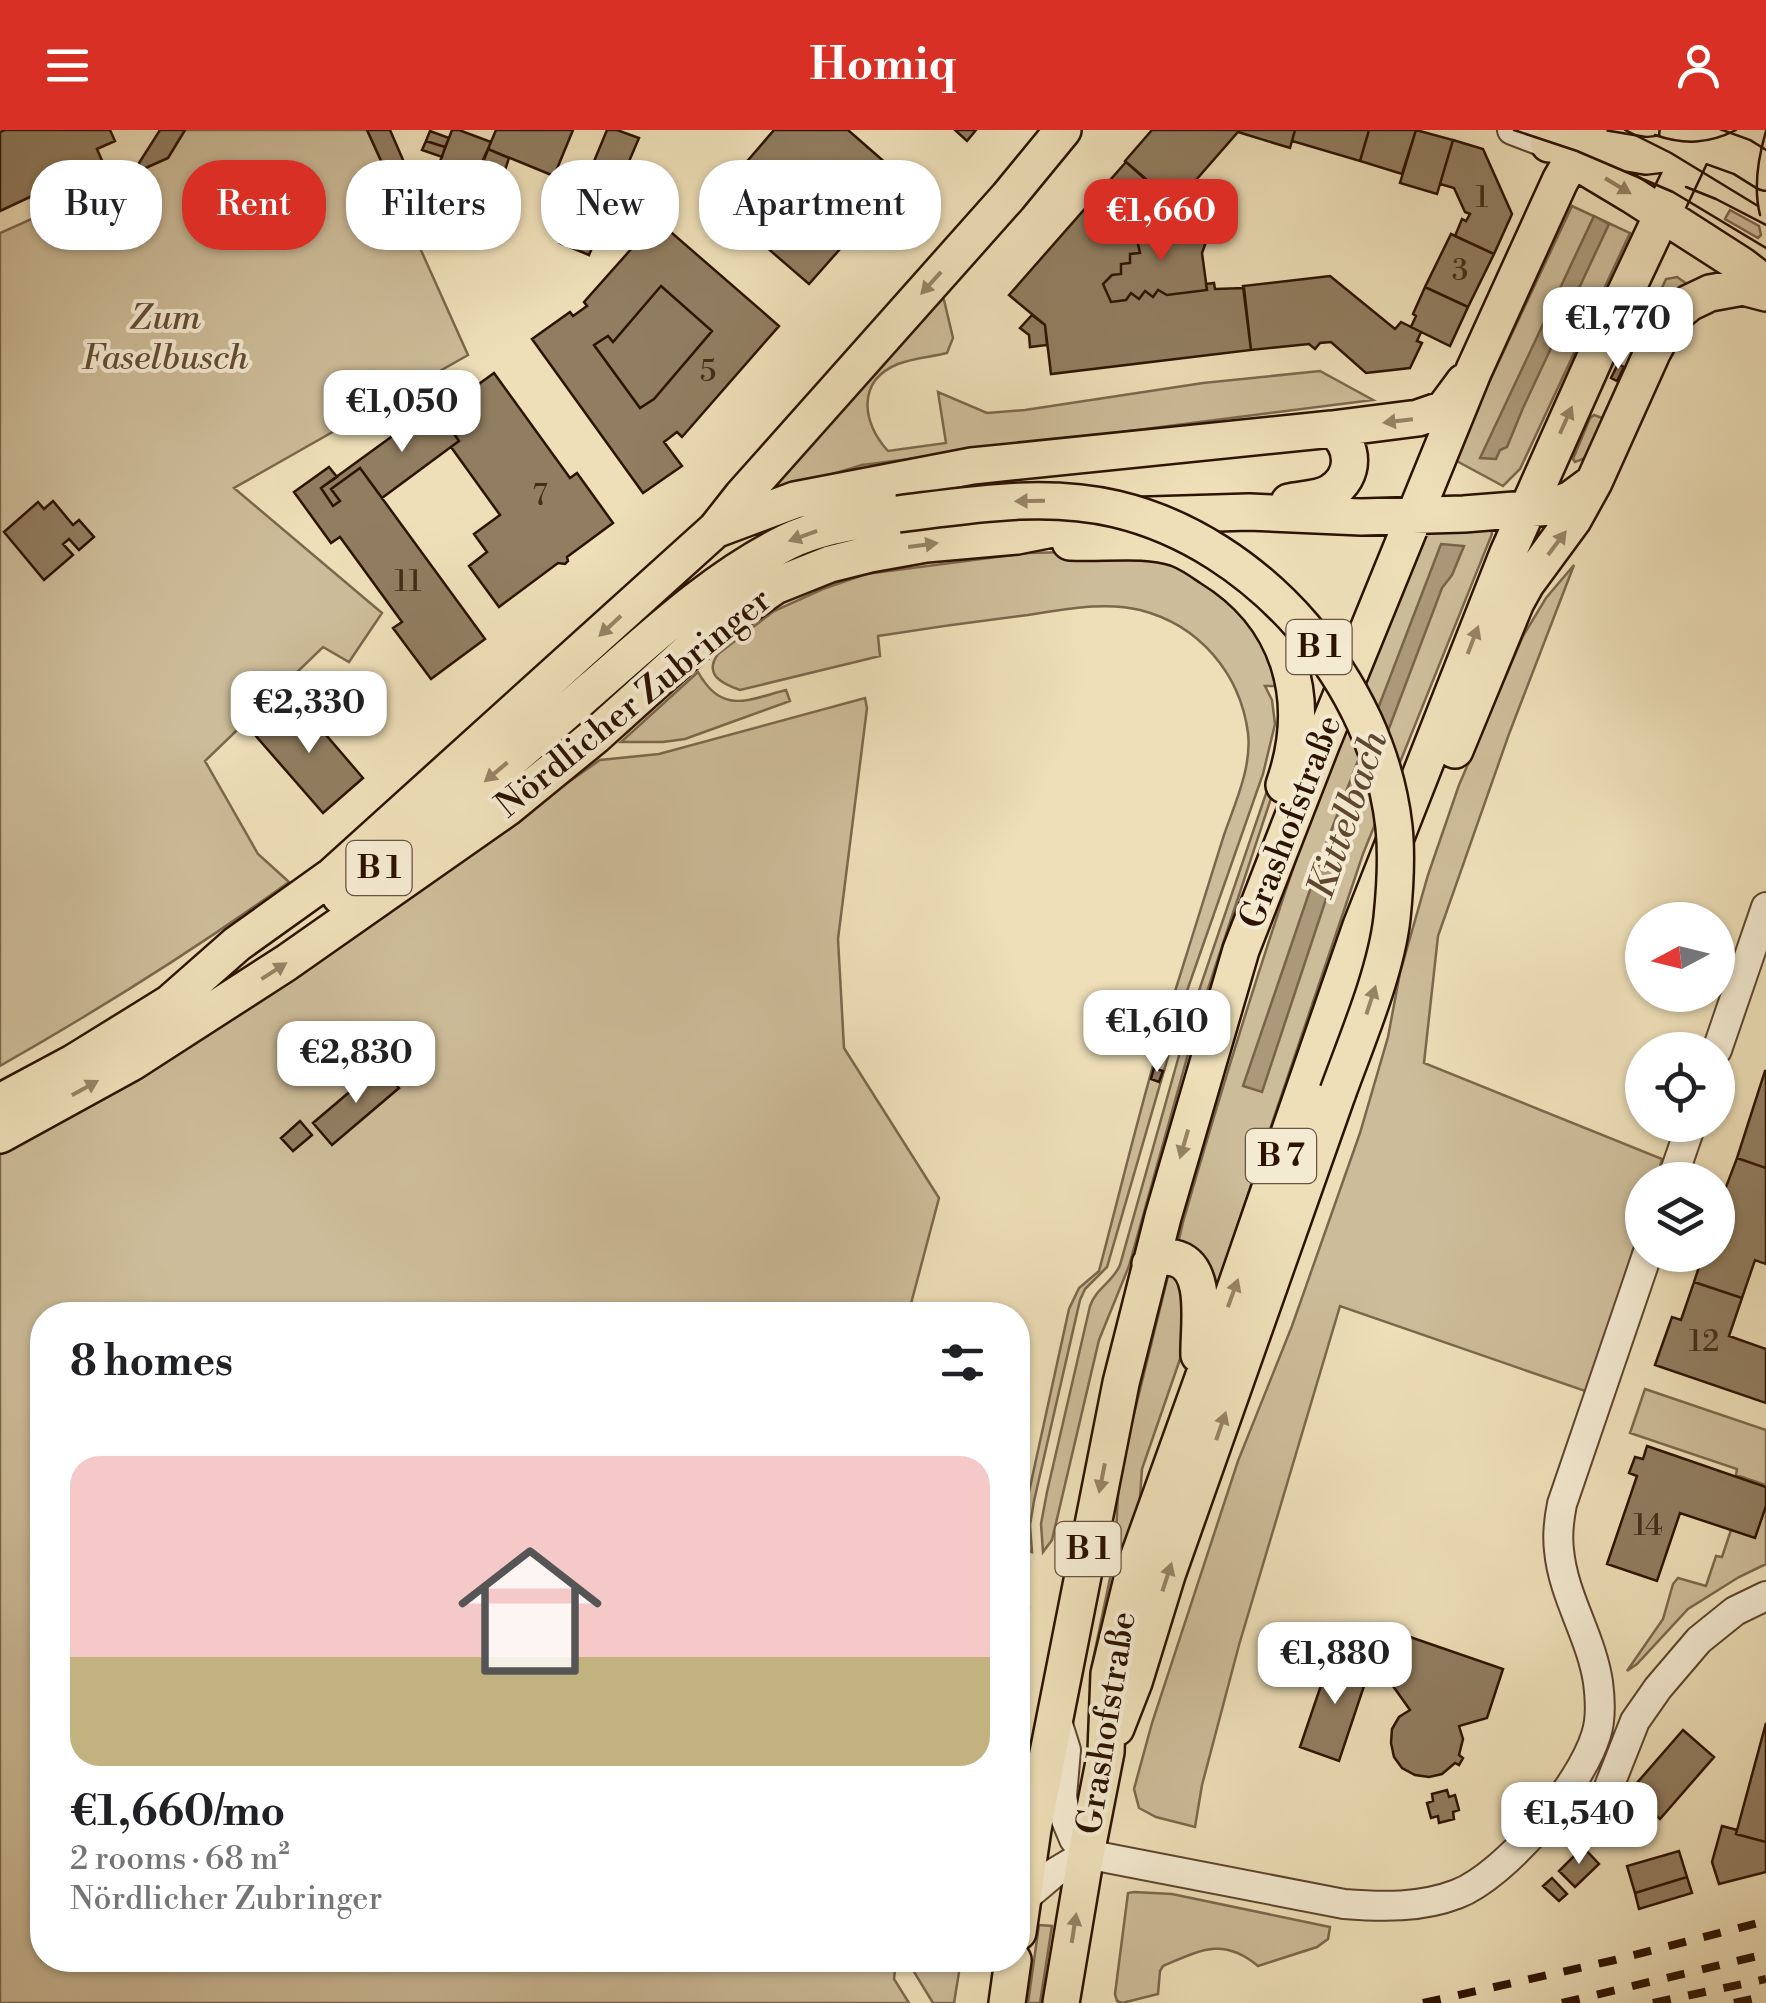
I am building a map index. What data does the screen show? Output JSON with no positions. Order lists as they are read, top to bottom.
{
  "streets": {
    "main road": [
      "B 1",
      "Nördlicher Zubringer",
      "Grashofstraße",
      "B 7"
    ]
  },
  "crossings": [
    ["B 1", "Nördlicher Zubringer"],
    ["B 1", "Grashofstraße"],
    ["Nördlicher Zubringer", "Grashofstraße"],
    ["Grashofstraße", "B 7"]
  ],
  "water": ["Kittelbach"],
  "parks": ["Zum Faselbusch"],
  "house_numbers": [
    "1",
    "3",
    "5",
    "7",
    "11",
    "12",
    "14"
  ],
  "north": "left",
  "page": {
    "header": "Homiq",
    "chip": [
      "Buy",
      "Rent",
      "Filters",
      "New",
      "Apartment"
    ],
    "price": [
      "€1,660",
      "€1,770",
      "€1,050",
      "€2,330",
      "€1,610",
      "€2,830",
      "€1,880",
      "€1,540"
    ],
    "heading": "8 homes",
    "list": [
      {
        "name": "€1,660/mo",
        "note": "2 rooms · 68 m² · Nördlicher Zubringer"
      }
    ]
  }
}
